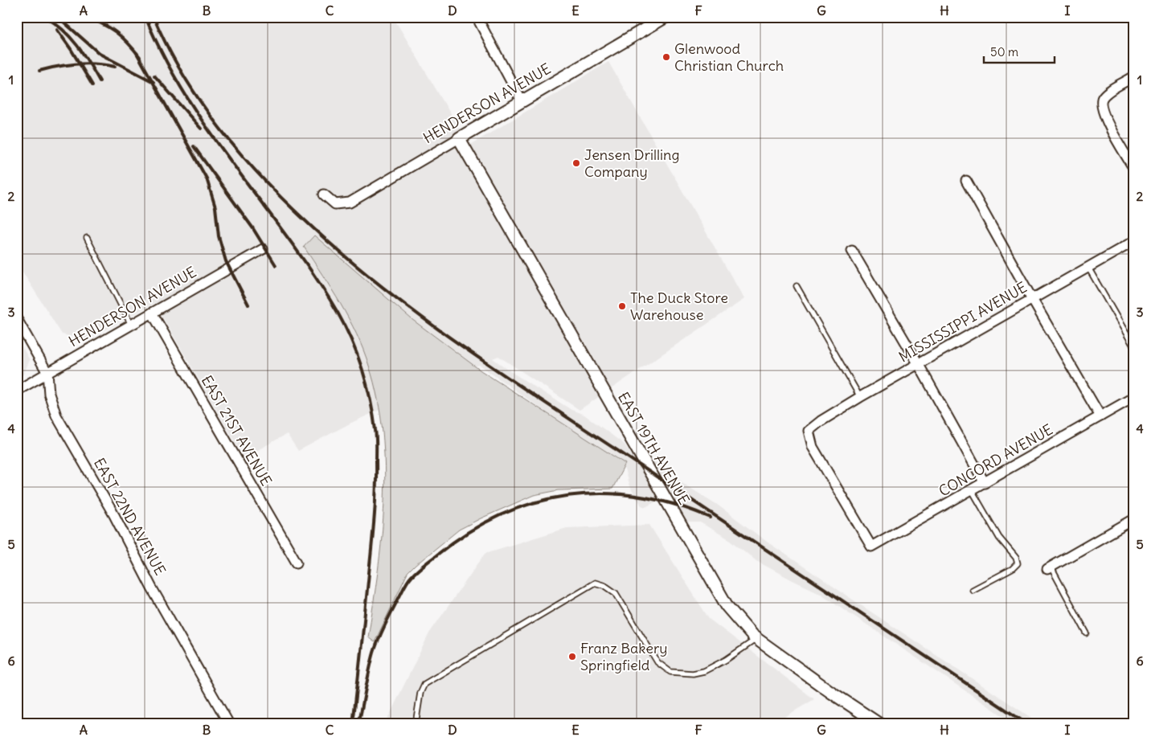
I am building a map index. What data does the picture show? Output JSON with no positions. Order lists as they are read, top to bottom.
{
  "streets": {
    "street": [
      "HENDERSON AVENUE",
      "MISSISSIPPI AVENUE",
      "EAST 21ST AVENUE",
      "EAST 19TH AVENUE",
      "CONCORD AVENUE",
      "EAST 22ND AVENUE"
    ]
  },
  "crossings": [
    ["HENDERSON AVENUE", "EAST 21ST AVENUE"],
    ["HENDERSON AVENUE", "EAST 19TH AVENUE"],
    ["HENDERSON AVENUE", "EAST 22ND AVENUE"],
    ["MISSISSIPPI AVENUE", "CONCORD AVENUE"]
  ],
  "places": [
    "Glenwood Christian Church",
    "Jensen Drilling Company",
    "The Duck Store Warehouse",
    "Franz Bakery Springfield"
  ],
  "scale_bar": "50 m",
  "grid": {
    "columns": [
      "A",
      "B",
      "C",
      "D",
      "E",
      "F",
      "G",
      "H",
      "I"
    ],
    "rows": [
      "1",
      "2",
      "3",
      "4",
      "5",
      "6"
    ]
  }
}
